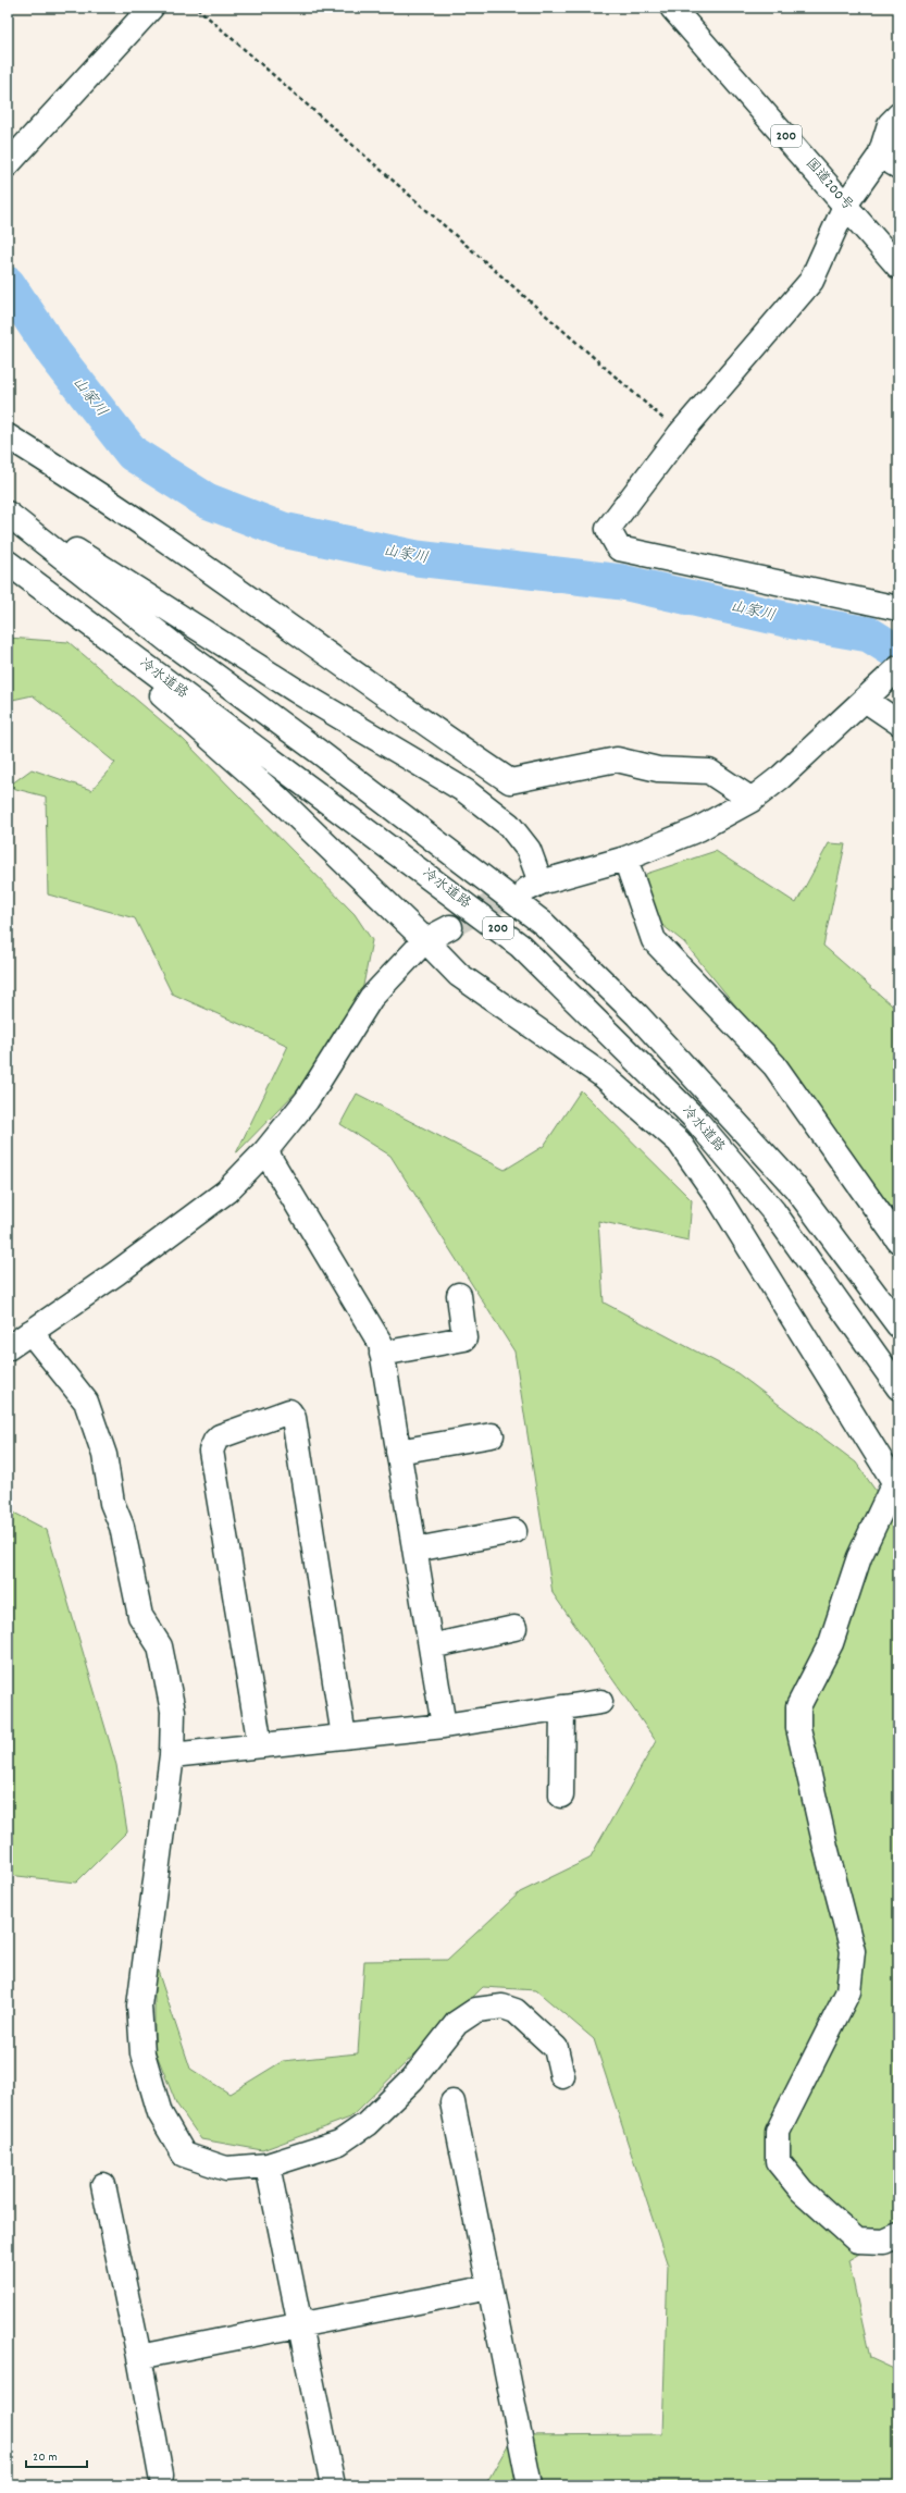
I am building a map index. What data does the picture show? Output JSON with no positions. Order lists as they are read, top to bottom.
{
  "streets": {
    "main road": ["200", "国道200号", "冷水道路"]
  },
  "water": ["山家川"],
  "scale_bar": "20 m"
}
